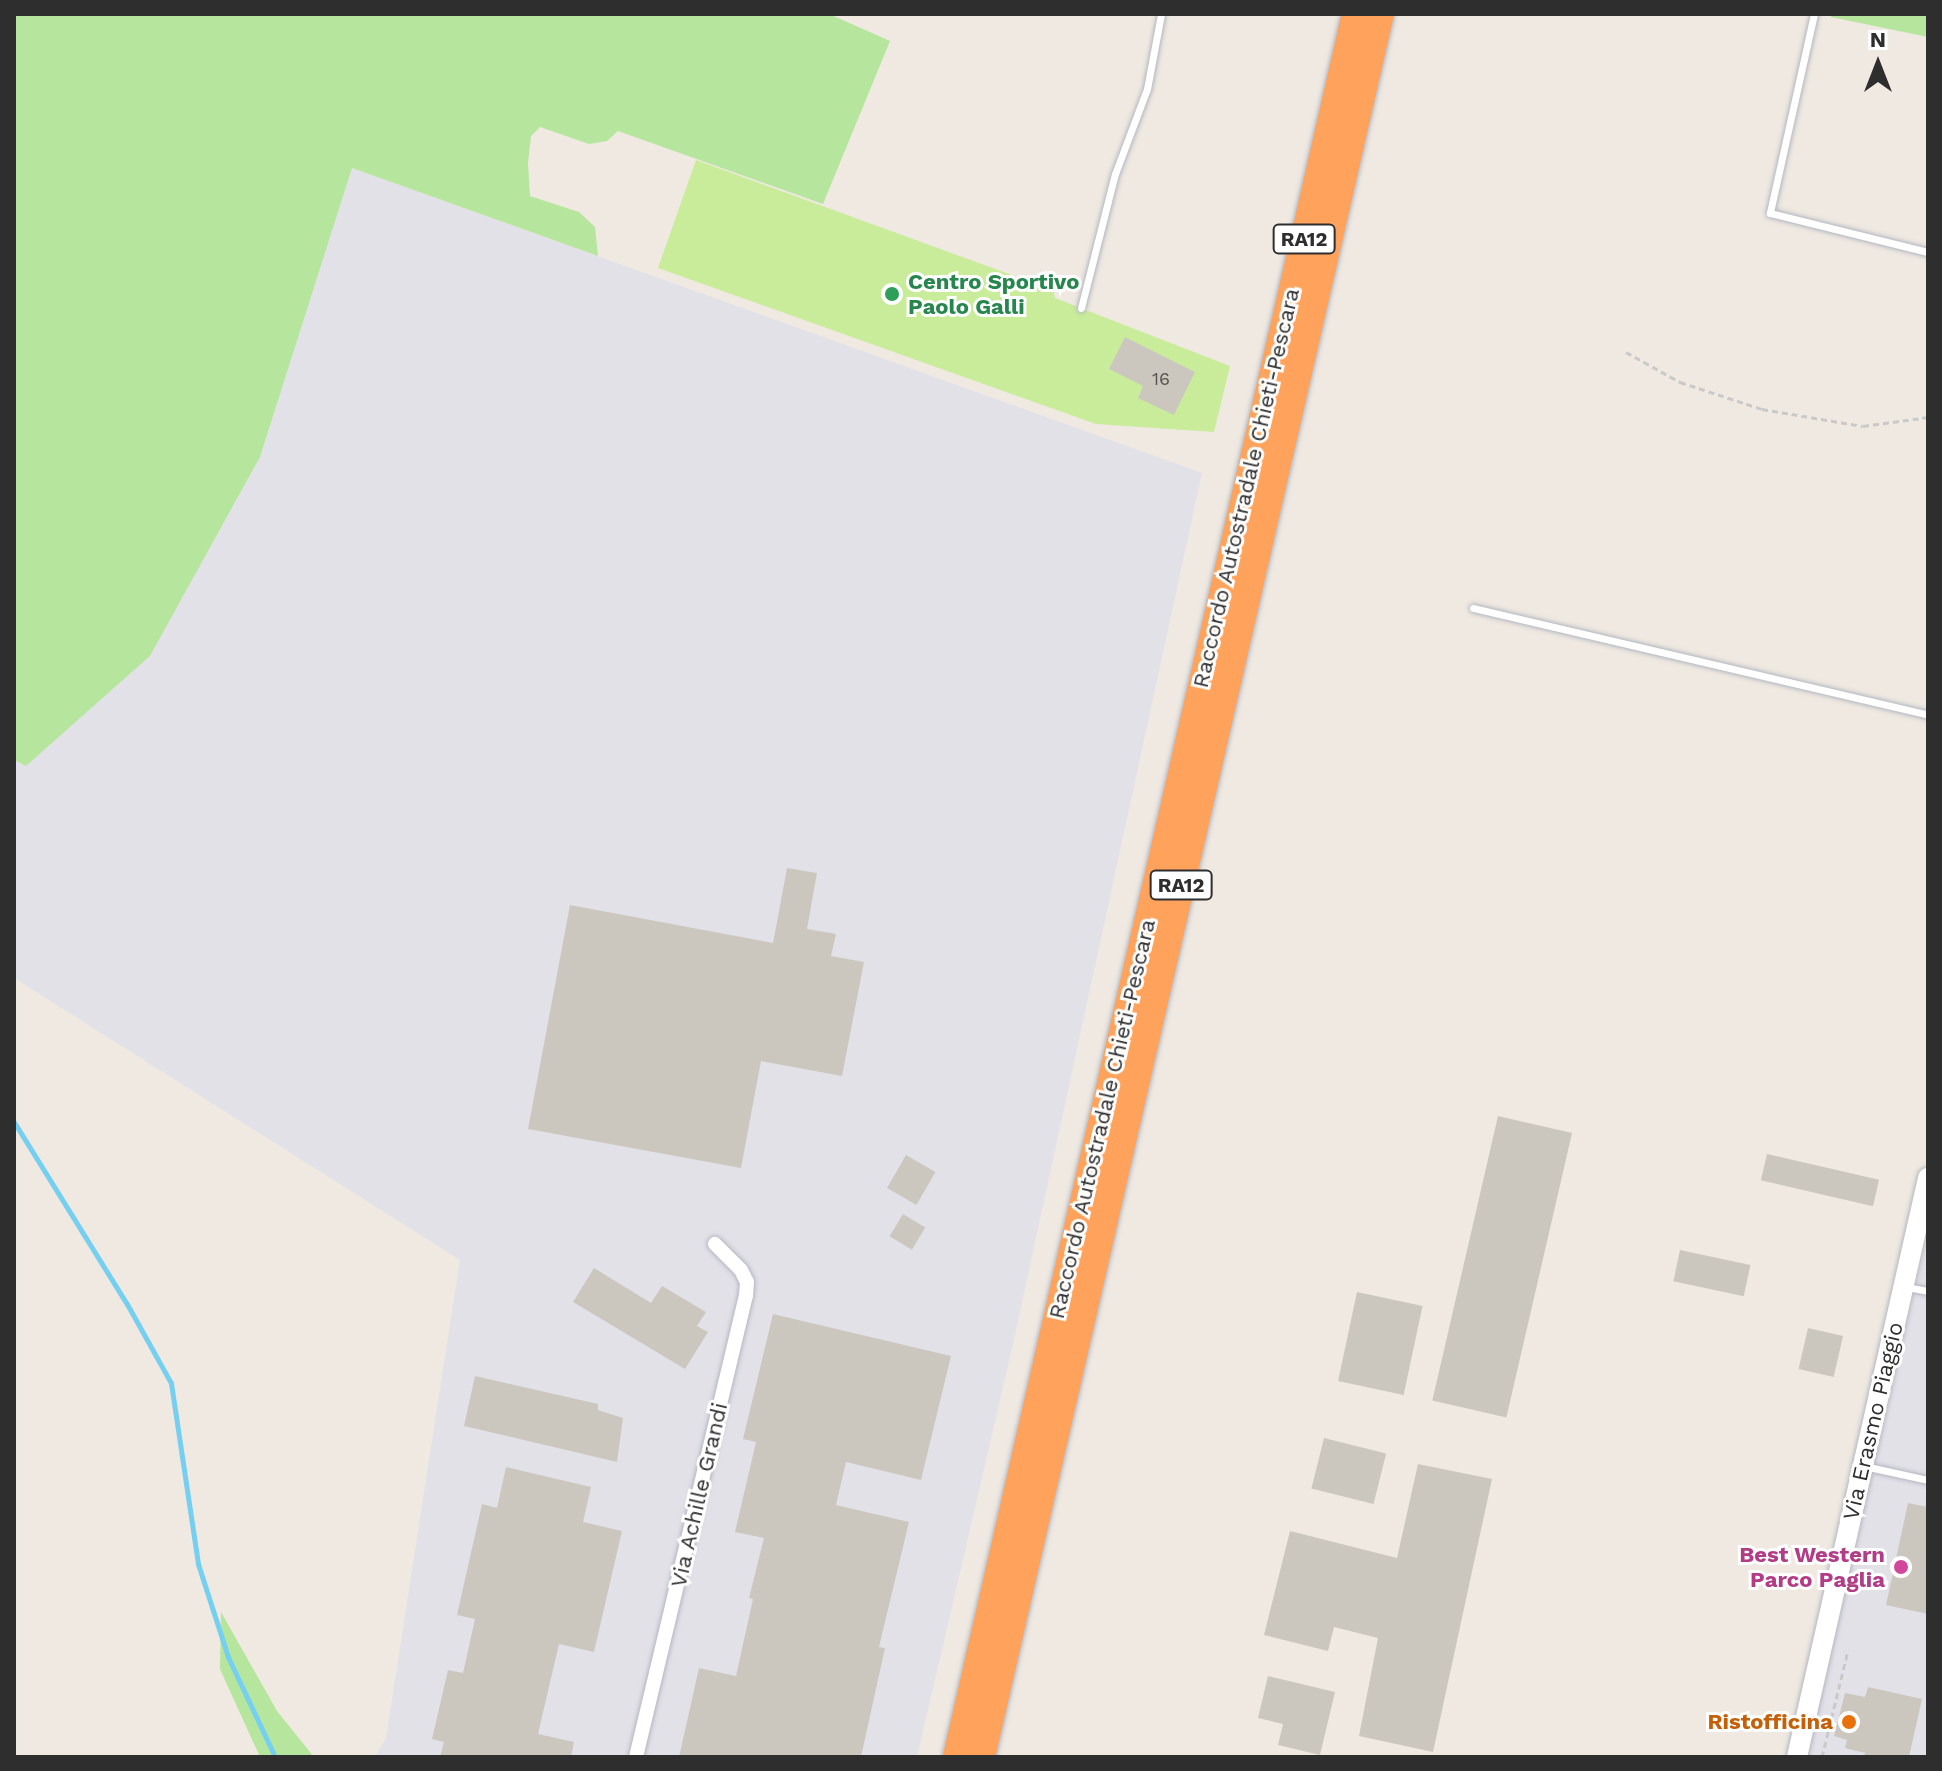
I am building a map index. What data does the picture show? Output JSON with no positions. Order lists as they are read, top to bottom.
{
  "streets": {
    "highway": ["RA12", "Raccordo Autostradale Chieti-Pescara"],
    "street": ["Via Erasmo Piaggio", "Via Achille Grandi"]
  },
  "places": ["Centro Sportivo Paolo Galli", "Best Western Parco Paglia", "Ristofficina"],
  "house_numbers": ["16"],
  "north": "top"
}
